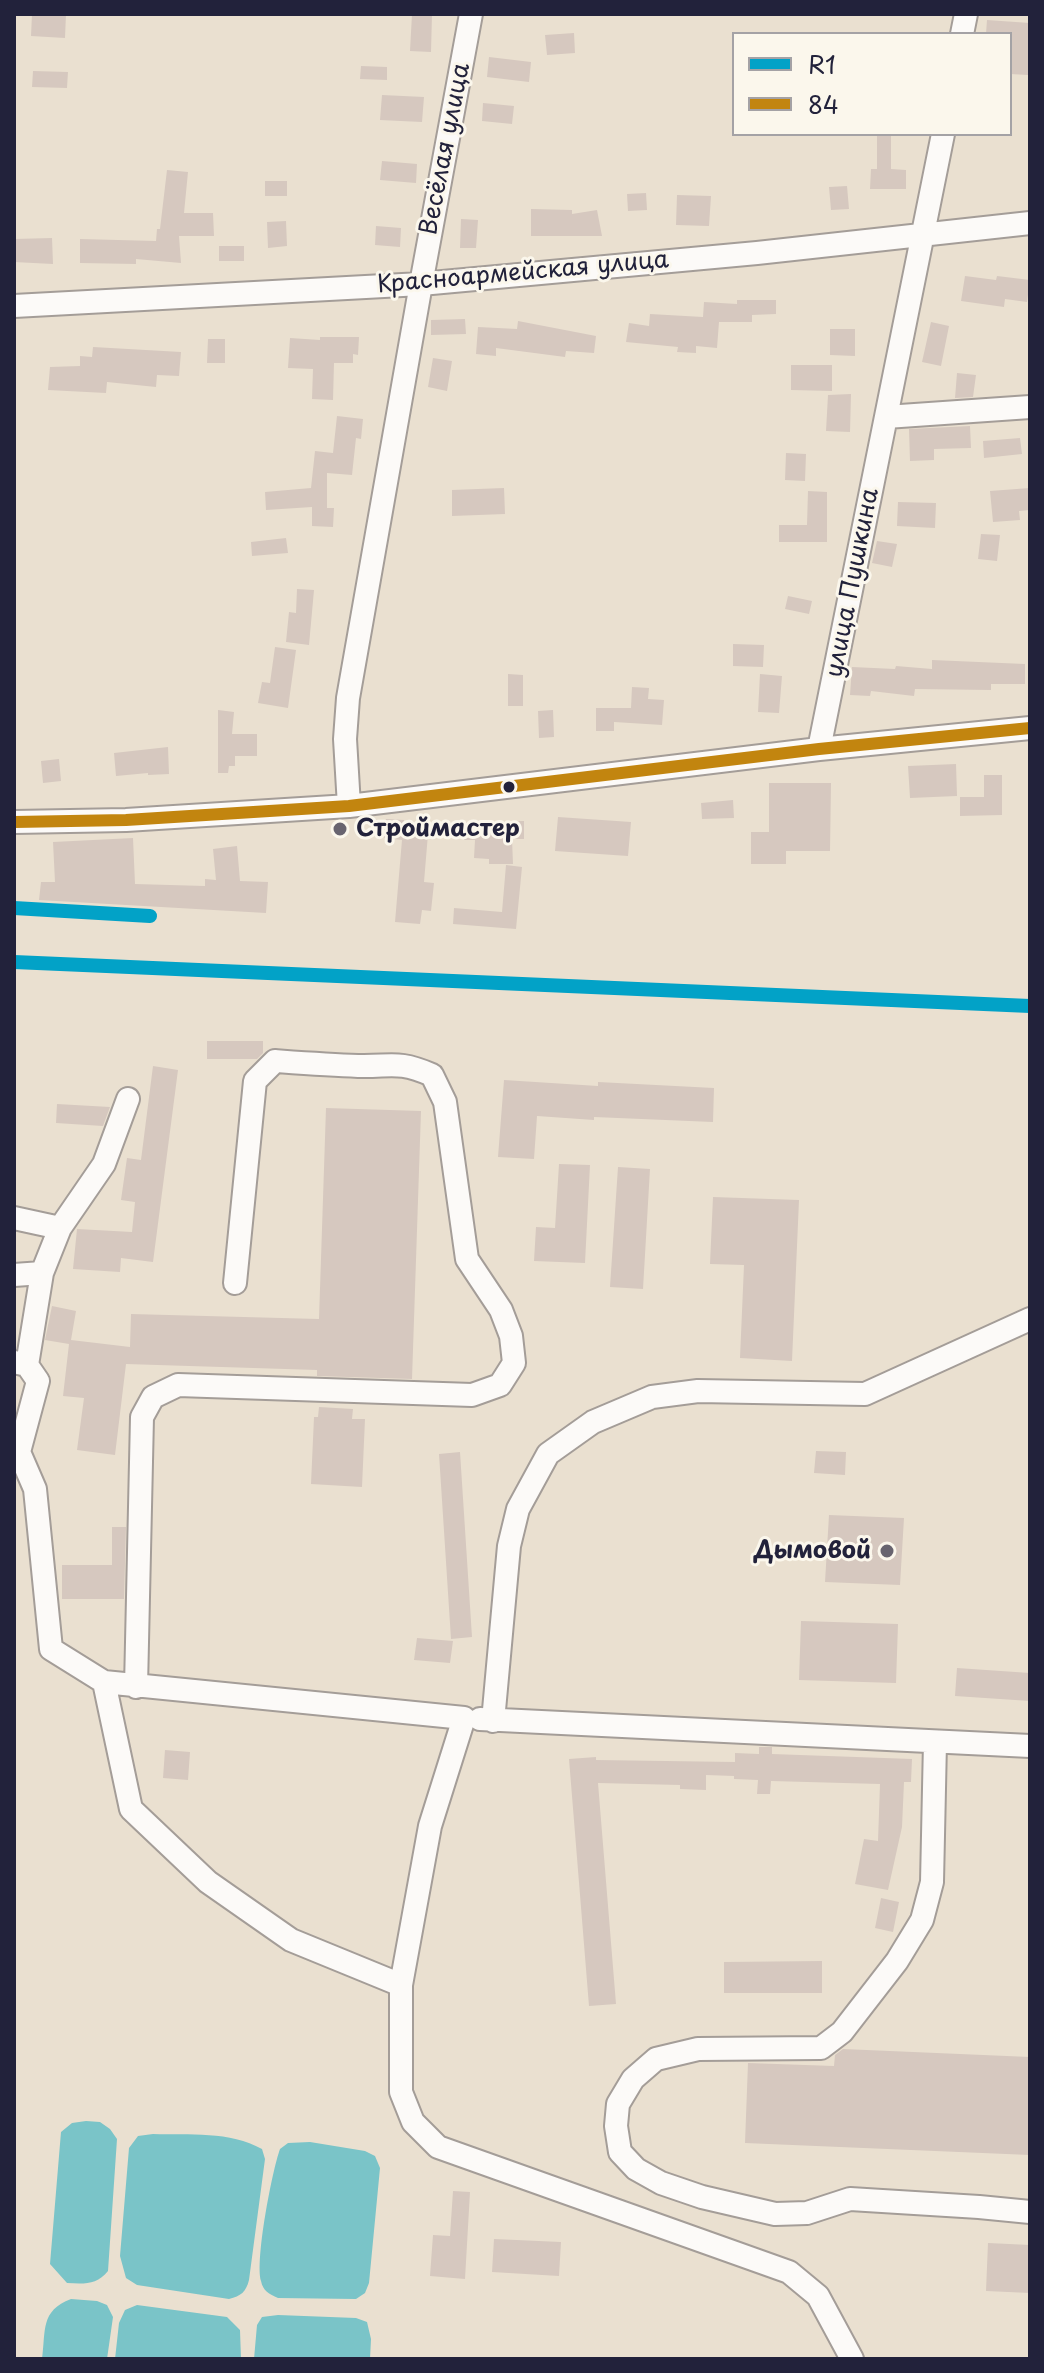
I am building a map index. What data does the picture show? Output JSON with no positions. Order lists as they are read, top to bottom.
{
  "streets": {
    "street": ["Весёлая улица", "Красноармейская улица", "улица Пушкина"]
  },
  "crossings": [
    ["Весёлая улица", "Красноармейская улица"],
    ["Красноармейская улица", "улица Пушкина"]
  ],
  "places": ["Строймастер", "Дымовой"],
  "lines": ["transit line 84", "transit line R1"],
  "legend": ["R1", "84"]
}
